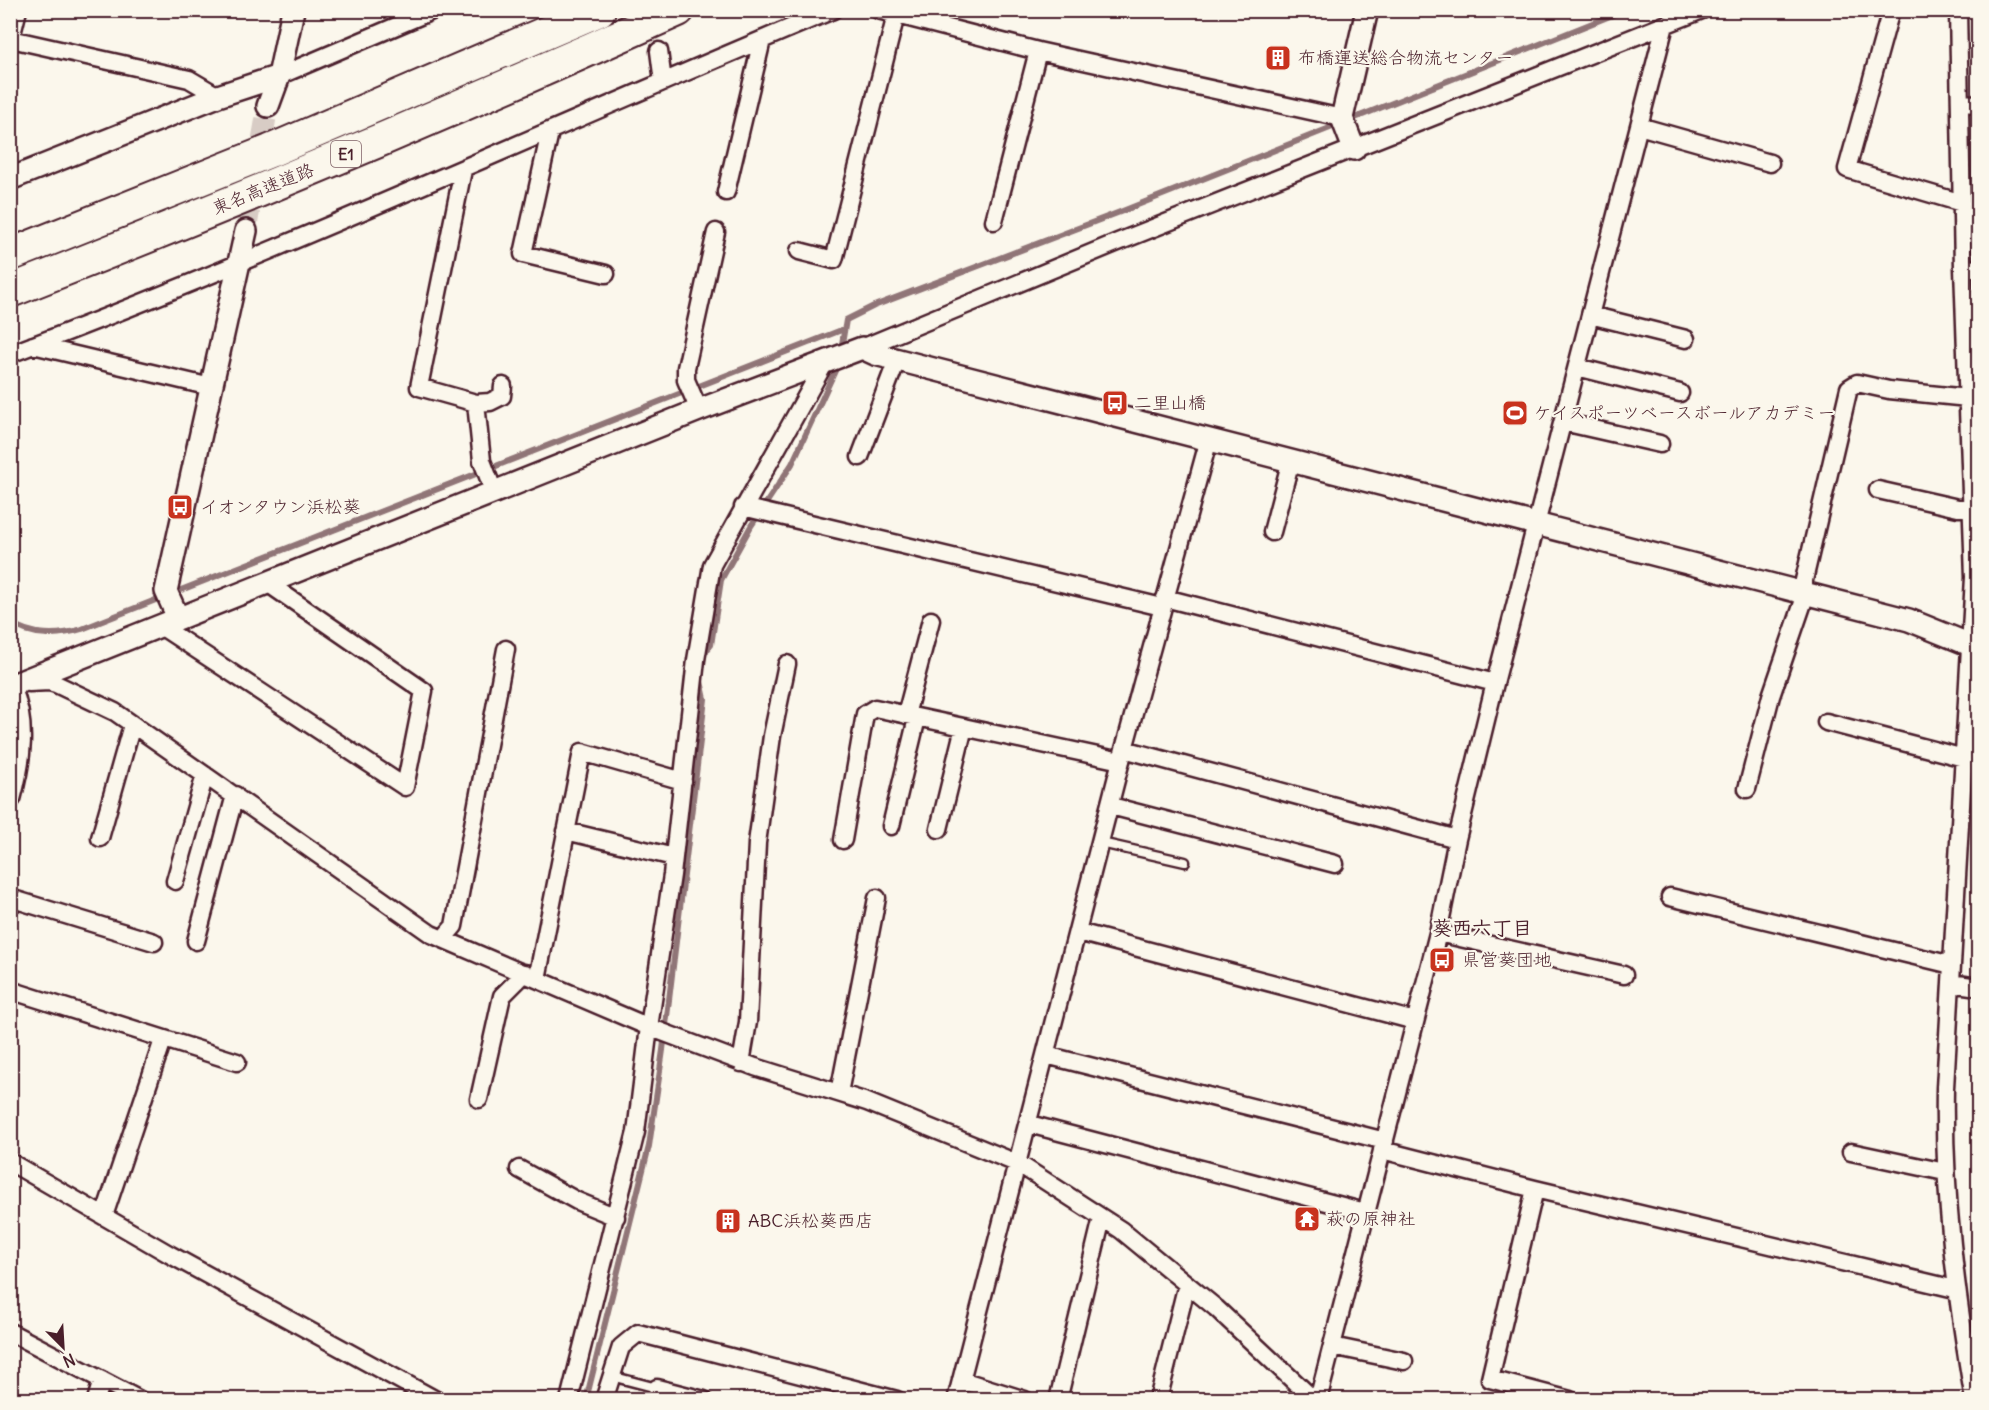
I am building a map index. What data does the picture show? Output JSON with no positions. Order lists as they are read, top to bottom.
{
  "streets": {
    "highway": ["E1", "東名高速道路"]
  },
  "districts": ["葵西六丁目"],
  "places": {
    "building": ["布橋運送総合物流センター", "ABC浜松葵西店"],
    "bus stop": ["二里山橋", "イオンタウン浜松葵", "県営葵団地"],
    "sports": ["ケイスポーツベースボールアカデミー"],
    "temple": ["萩の原神社"]
  },
  "north": "bottom right"
}
